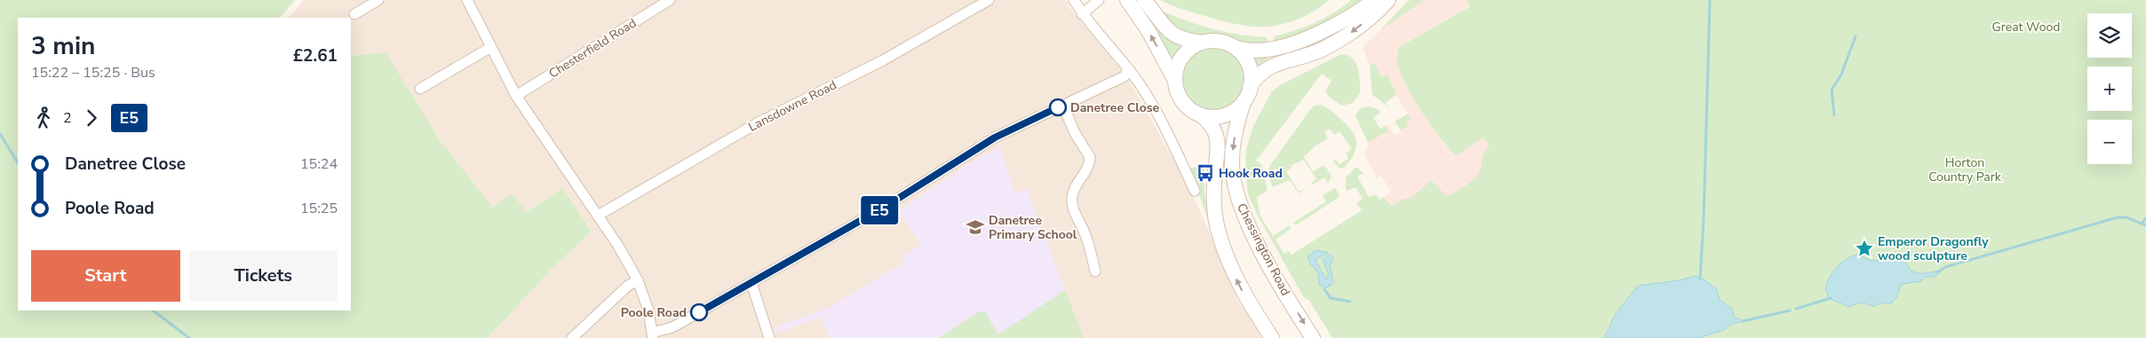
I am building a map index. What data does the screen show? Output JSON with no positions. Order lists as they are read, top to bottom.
{
  "streets": {
    "main road": ["Chessington Road"],
    "street": ["Chesterfield Road", "Lansdowne Road"]
  },
  "parks": ["Great Wood", "Horton Country Park"],
  "places": {
    "other": ["Danetree Close", "Poole Road"],
    "bus stop": ["Hook Road"],
    "school or university": ["Danetree Primary School"],
    "place": ["Emperor Dragonfly wood sculpture"]
  },
  "lines": ["bus line E5"],
  "page": {
    "on_map": "E5",
    "map_buttons": ["+", "−"],
    "heading": ["3 min", "15:22 – 15:25 · Bus", "£2.61"],
    "legs": ["2", "E5"],
    "list": [
      {
        "name": "Danetree Close",
        "value": "15:24"
      },
      {
        "name": "Poole Road",
        "value": "15:25"
      }
    ],
    "buttons": ["Start", "Tickets"]
  }
}
